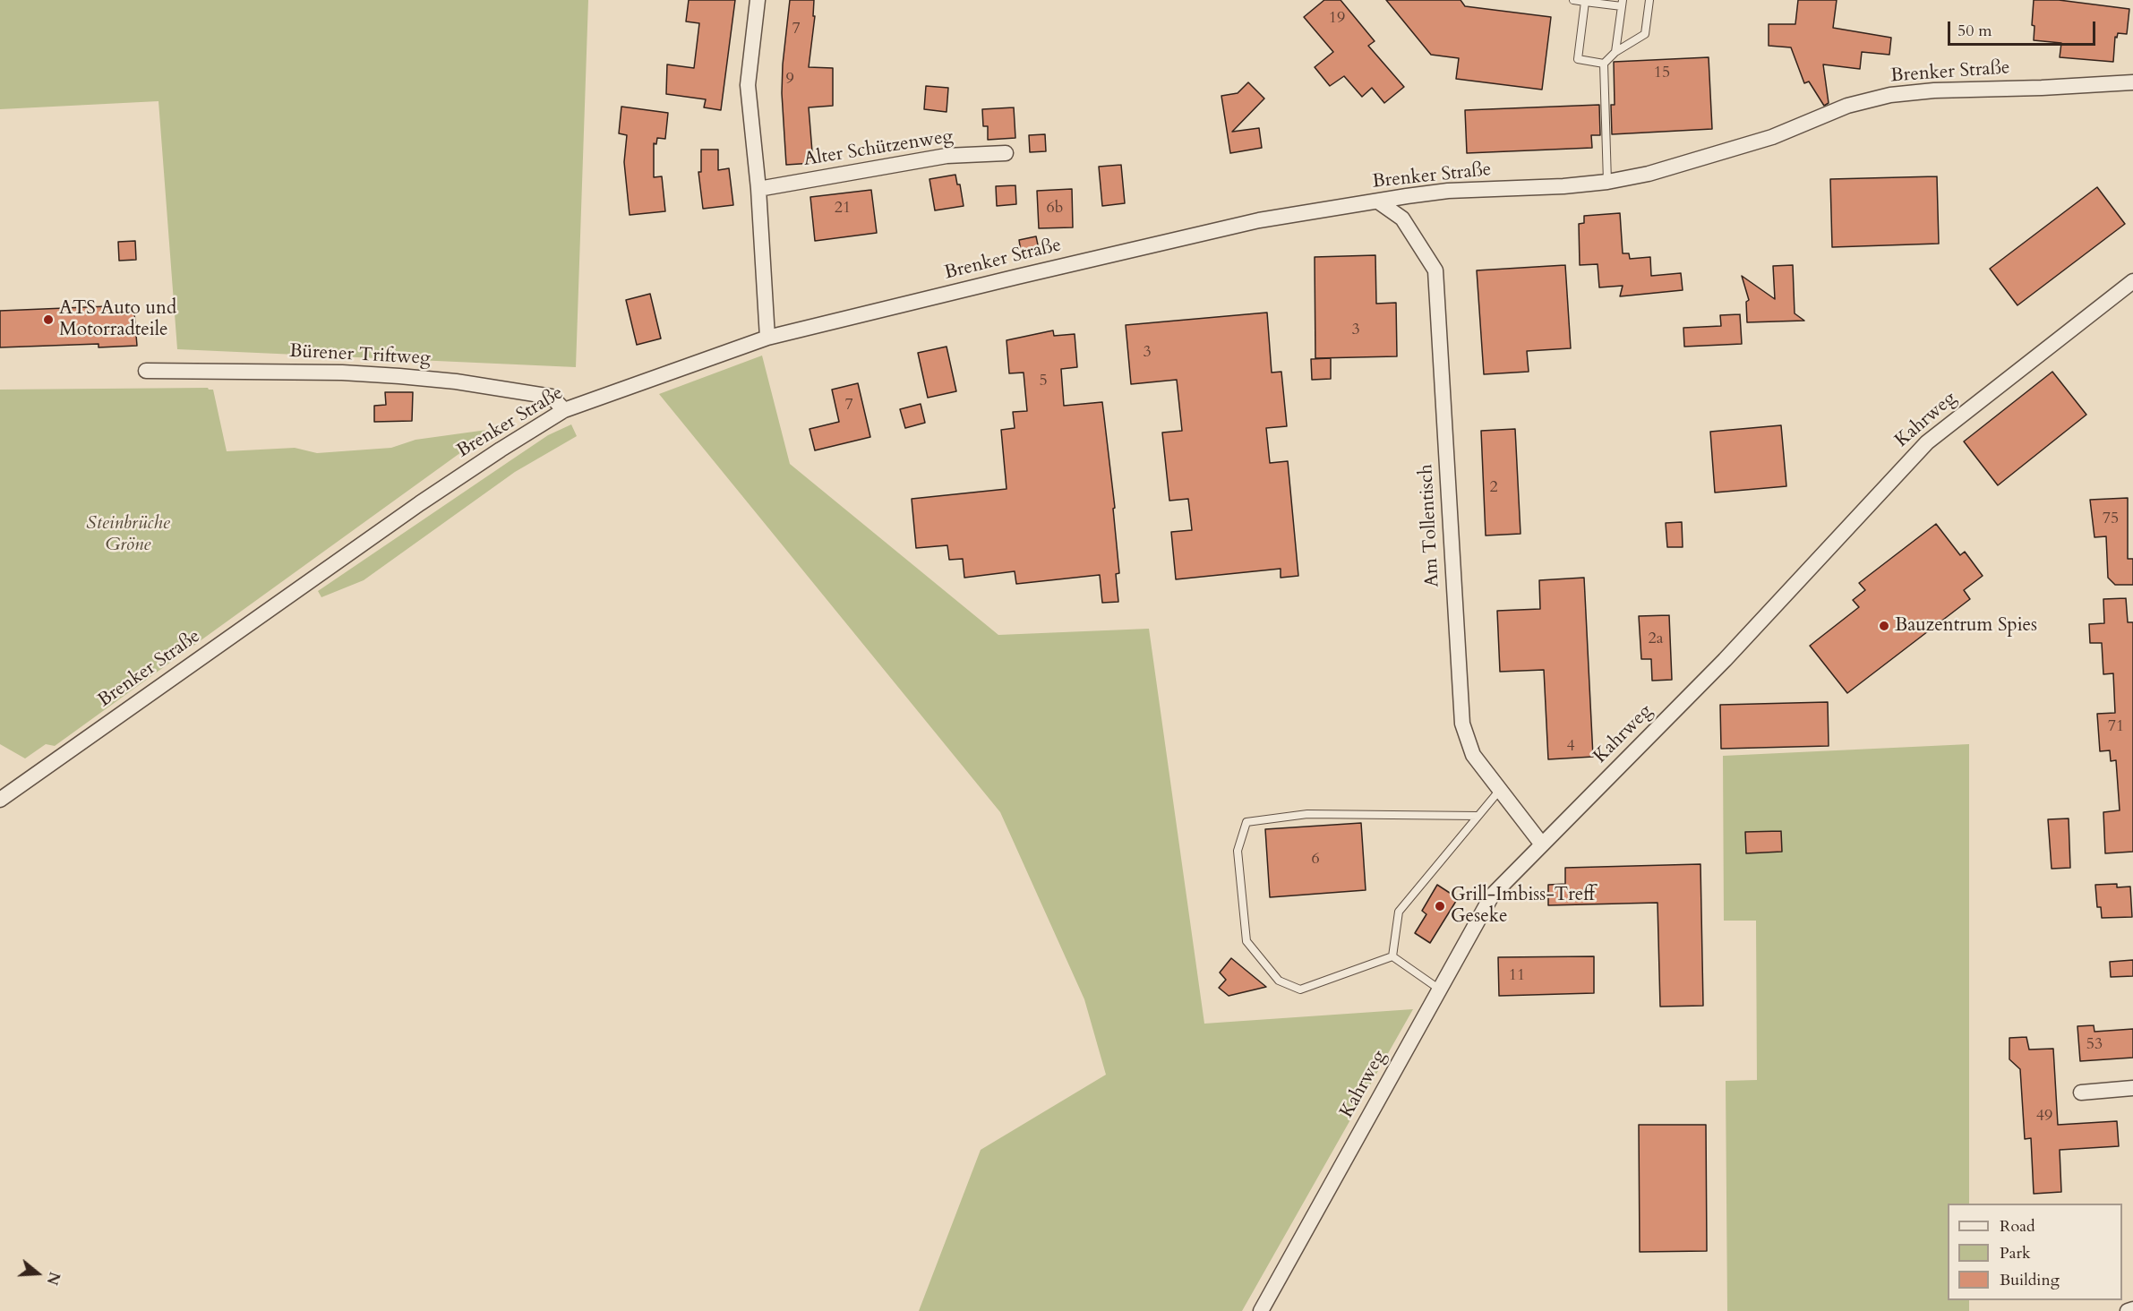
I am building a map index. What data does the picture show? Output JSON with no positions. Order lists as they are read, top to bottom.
{
  "streets": {
    "street": [
      "Brenker Straße",
      "Alter Schützenweg",
      "Bürener Triftweg",
      "Kahrweg",
      "Am Tollentisch"
    ]
  },
  "crossings": [
    ["Brenker Straße", "Bürener Triftweg"],
    ["Brenker Straße", "Am Tollentisch"],
    ["Kahrweg", "Am Tollentisch"]
  ],
  "parks": ["Steinbrüche Gröne"],
  "places": ["ATS Auto und Motorradteile", "Bauzentrum Spies", "Grill-Imbiss-Treff Geseke"],
  "house_numbers": [
    "19",
    "7",
    "15",
    "9",
    "21",
    "6b",
    "3",
    "3",
    "5",
    "7",
    "2",
    "75",
    "2a",
    "71",
    "4",
    "6",
    "11",
    "53",
    "49"
  ],
  "legend": ["Road", "Park", "Building"],
  "scale_bar": "50 m",
  "north": "right"
}
